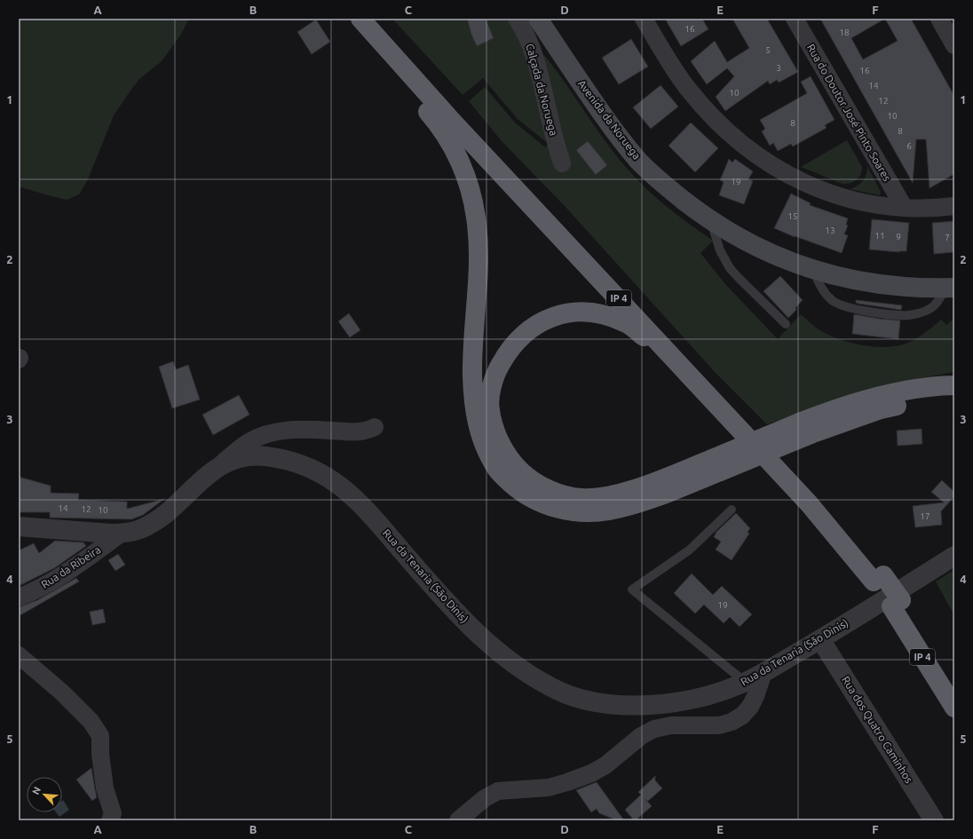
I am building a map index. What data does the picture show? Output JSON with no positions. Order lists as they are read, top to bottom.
{
  "streets": {
    "highway": ["IP 4"],
    "main road": ["Avenida da Noruega"],
    "street": [
      "Calçada da Noruega",
      "Rua do Doutor José Pinto Soares",
      "Rua da Ribeira",
      "Rua da Tenaria (São Dinis)",
      "Rua dos Quatro Caminhos"
    ]
  },
  "crossings": [
    ["Rua da Ribeira", "Rua da Tenaria (São Dinis)"],
    ["Rua da Tenaria (São Dinis)", "Rua dos Quatro Caminhos"]
  ],
  "house_numbers": [
    "16",
    "18",
    "5",
    "3",
    "16",
    "14",
    "10",
    "12",
    "10",
    "8",
    "8",
    "6",
    "19",
    "15",
    "13",
    "11",
    "9",
    "7",
    "14",
    "12",
    "10",
    "17",
    "19"
  ],
  "north": "top left",
  "grid": {
    "columns": [
      "A",
      "B",
      "C",
      "D",
      "E",
      "F"
    ],
    "rows": [
      "1",
      "2",
      "3",
      "4",
      "5"
    ]
  }
}
